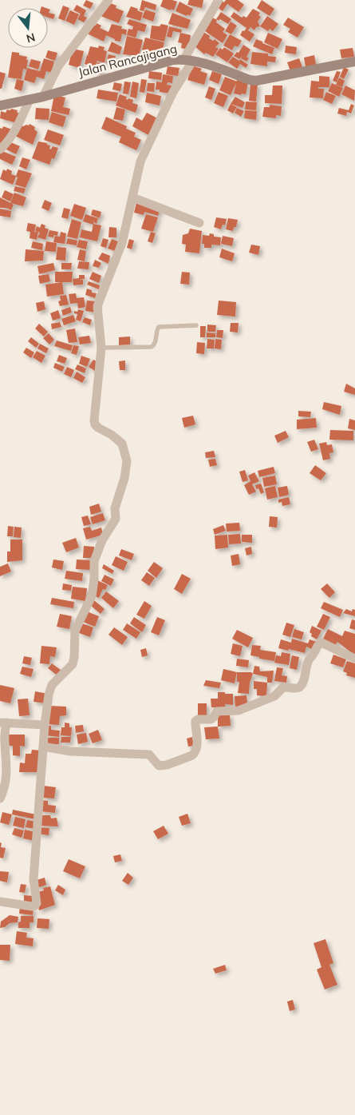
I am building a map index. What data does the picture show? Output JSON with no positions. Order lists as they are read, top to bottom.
{
  "streets": {
    "main road": ["Jalan Rancajigang"]
  },
  "north": "bottom"
}
